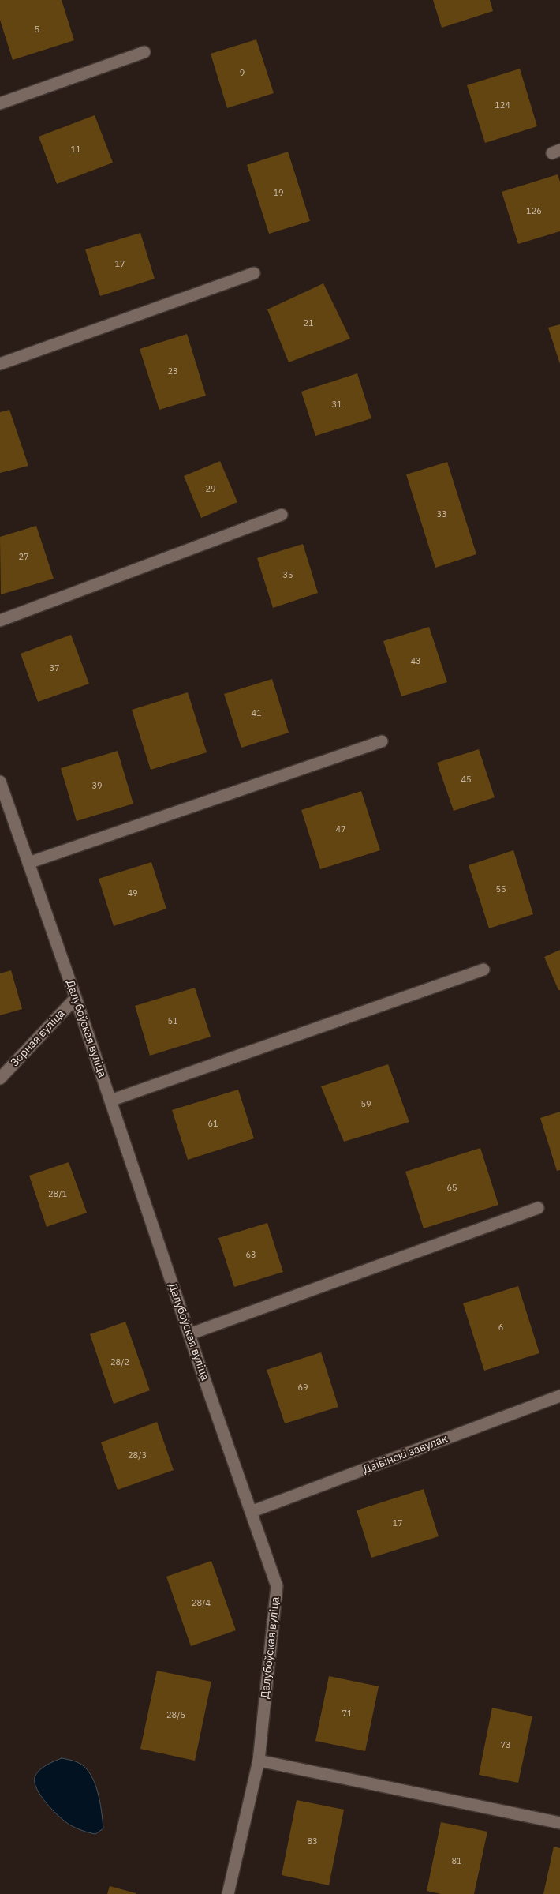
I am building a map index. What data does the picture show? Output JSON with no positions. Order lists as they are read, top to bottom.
{
  "streets": {
    "street": ["Далубоўская вуліца", "Зорная вуліца", "Дзівінскі завулак"]
  },
  "crossings": [
    ["Далубоўская вуліца", "Зорная вуліца"],
    ["Далубоўская вуліца", "Дзівінскі завулак"]
  ],
  "house_numbers": [
    "5",
    "9",
    "124",
    "11",
    "19",
    "126",
    "17",
    "21",
    "23",
    "31",
    "29",
    "33",
    "27",
    "35",
    "43",
    "37",
    "41",
    "45",
    "39",
    "47",
    "55",
    "49",
    "51",
    "59",
    "61",
    "65",
    "28/1",
    "63",
    "6",
    "28/2",
    "69",
    "28/3",
    "17",
    "28/4",
    "71",
    "28/5",
    "73",
    "83",
    "81"
  ]
}
